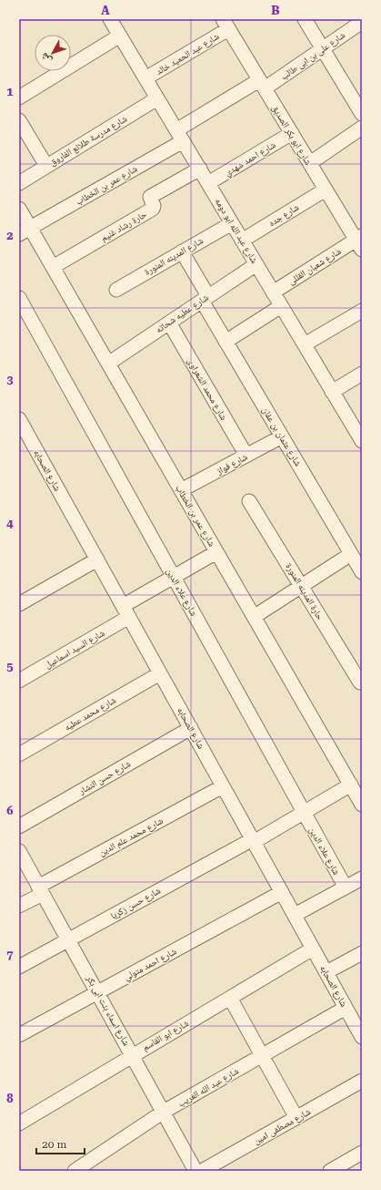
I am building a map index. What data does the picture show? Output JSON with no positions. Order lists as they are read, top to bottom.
{
  "streets": {
    "street": [
      "شارع عبد الحميد خالد",
      "شارع على بن ابى طالب",
      "شارع ابو بكر الصديق",
      "شارع مدرسة طلائع الفاروق",
      "شارع احمد شهدي",
      "شارع عمر بن الخطاب",
      "شارع جده",
      "حارة رشاد غنيم",
      "شارع عبد الله ابو دومه",
      "شارع المدينه المنورة",
      "شارع شعبان القللى",
      "شارع عطيه شحاته",
      "شارع محمد الشعراوى",
      "شارع عثمان بن عفان",
      "شارع فواز",
      "شارع الصحابه",
      "حارة المدينه المنورة",
      "شارع علاء الدين",
      "شارع السيد اسماعيل",
      "شارع محمد عطيه",
      "شارع حسن النشار",
      "شارع محمد علم الدين",
      "شارع حسن زكريا",
      "شارع احمد متولي",
      "شارع اسماء بنت ابى بكر",
      "شارع ابو القاسم",
      "شارع عبد الله الغريب",
      "شارع مصطفى امين"
    ]
  },
  "crossings": [
    ["شارع عبد الحميد خالد", "شارع ابو بكر الصديق"],
    ["شارع عبد الحميد خالد", "شارع عبد الله ابو دومه"],
    ["شارع على بن ابى طالب", "شارع ابو بكر الصديق"],
    ["شارع على بن ابى طالب", "شارع عمر بن الخطاب"],
    ["شارع ابو بكر الصديق", "شارع احمد شهدي"],
    ["شارع ابو بكر الصديق", "شارع عمر بن الخطاب"],
    ["شارع ابو بكر الصديق", "شارع جده"],
    ["شارع ابو بكر الصديق", "شارع شعبان القللى"],
    ["شارع مدرسة طلائع الفاروق", "شارع عبد الله ابو دومه"],
    ["شارع احمد شهدي", "شارع عبد الله ابو دومه"],
    ["شارع عمر بن الخطاب", "حارة رشاد غنيم"],
    ["شارع عمر بن الخطاب", "شارع عبد الله ابو دومه"],
    ["شارع عمر بن الخطاب", "شارع عطيه شحاته"],
    ["شارع عمر بن الخطاب", "شارع فواز"],
    ["شارع عمر بن الخطاب", "شارع السيد اسماعيل"],
    ["شارع عمر بن الخطاب", "شارع حسن زكريا"],
    ["شارع جده", "شارع عبد الله ابو دومه"],
    ["حارة رشاد غنيم", "شارع عبد الله ابو دومه"],
    ["شارع عبد الله ابو دومه", "شارع المدينه المنورة"],
    ["شارع عبد الله ابو دومه", "شارع شعبان القللى"],
    ["شارع عبد الله ابو دومه", "شارع عطيه شحاته"],
    ["شارع المدينه المنورة", "شارع عثمان بن عفان"],
    ["شارع عطيه شحاته", "شارع محمد الشعراوى"],
    ["شارع عطيه شحاته", "شارع عثمان بن عفان"],
    ["شارع محمد الشعراوى", "شارع فواز"],
    ["شارع عثمان بن عفان", "شارع فواز"],
    ["شارع الصحابه", "شارع السيد اسماعيل"],
    ["شارع الصحابه", "شارع محمد عطيه"],
    ["شارع الصحابه", "شارع حسن النشار"],
    ["شارع الصحابه", "شارع محمد علم الدين"],
    ["شارع الصحابه", "شارع حسن زكريا"],
    ["شارع الصحابه", "شارع احمد متولي"],
    ["شارع الصحابه", "شارع ابو القاسم"],
    ["شارع الصحابه", "شارع عبد الله الغريب"],
    ["شارع علاء الدين", "شارع السيد اسماعيل"],
    ["شارع علاء الدين", "شارع حسن زكريا"],
    ["شارع محمد علم الدين", "شارع اسماء بنت ابى بكر"],
    ["شارع حسن زكريا", "شارع اسماء بنت ابى بكر"],
    ["شارع احمد متولي", "شارع اسماء بنت ابى بكر"],
    ["شارع اسماء بنت ابى بكر", "شارع ابو القاسم"],
    ["شارع اسماء بنت ابى بكر", "شارع عبد الله الغريب"]
  ],
  "scale_bar": "20 m",
  "north": "bottom left",
  "grid": {
    "columns": ["A", "B"],
    "rows": [
      "1",
      "2",
      "3",
      "4",
      "5",
      "6",
      "7",
      "8"
    ]
  }
}
